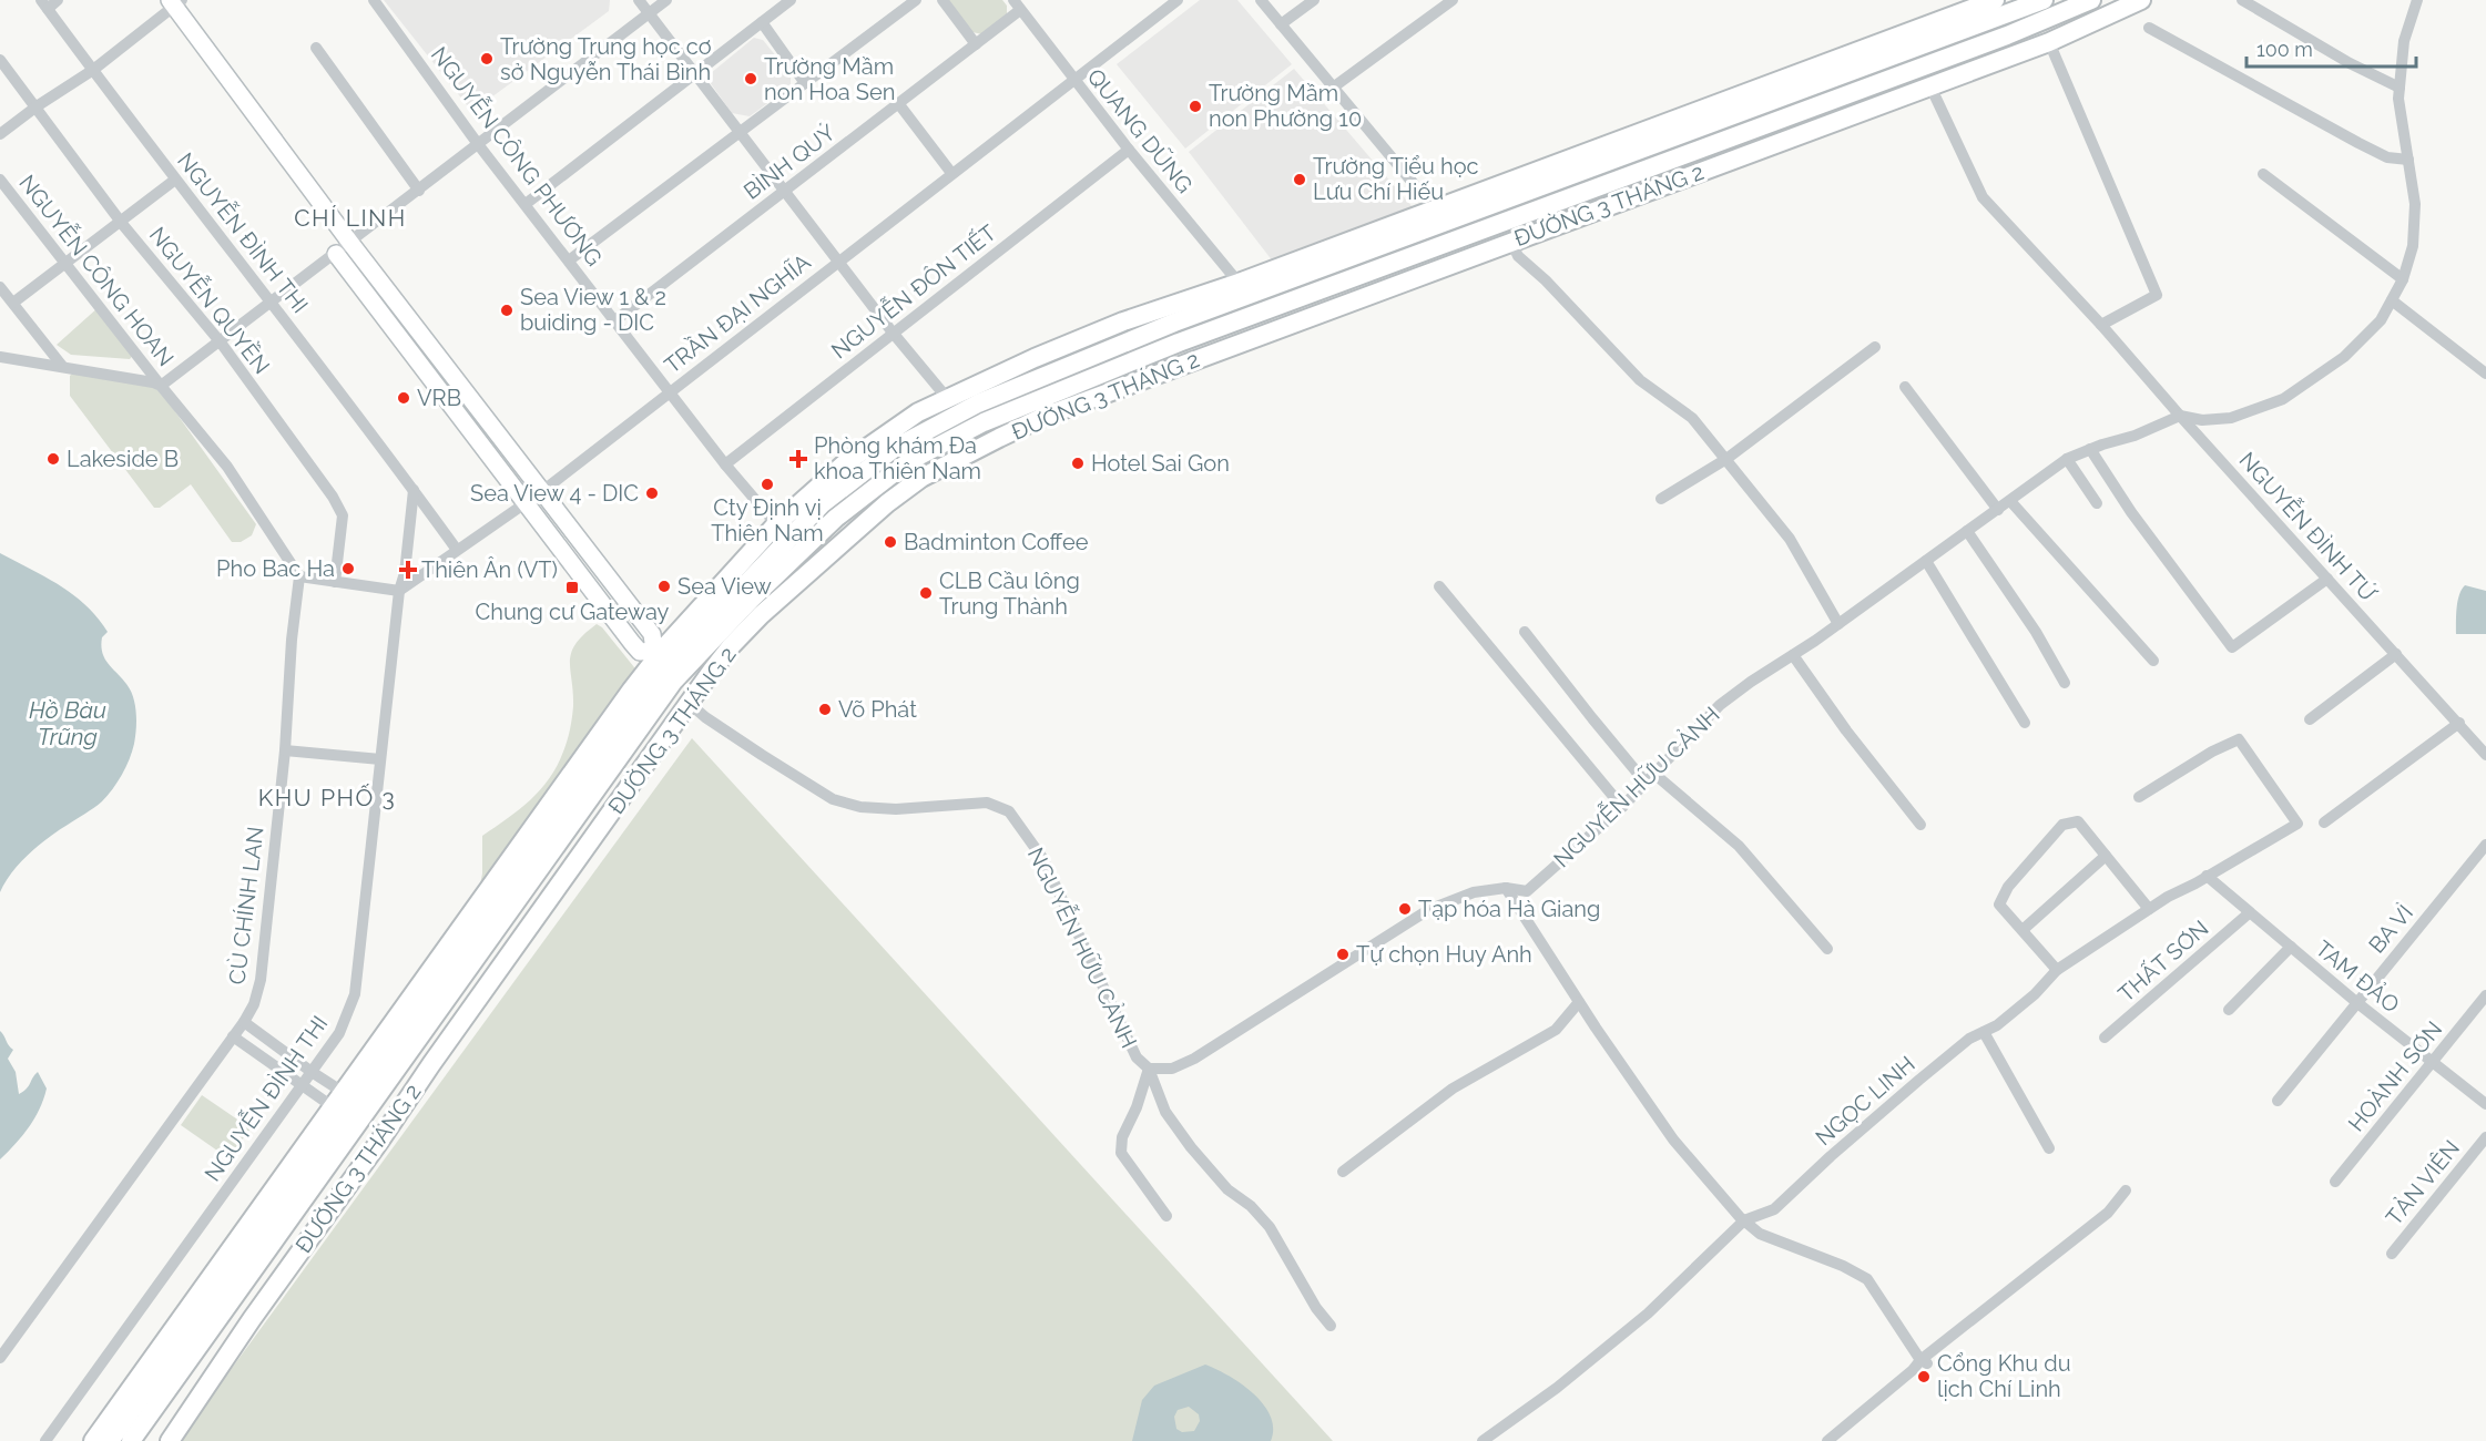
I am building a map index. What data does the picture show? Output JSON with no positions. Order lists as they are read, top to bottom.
{
  "streets": {
    "main road": ["ĐƯỜNG 3 THÁNG 2"],
    "street": [
      "QUANG DŨNG",
      "NGUYỄN CÔNG PHƯƠNG",
      "BÌNH QUÝ",
      "NGUYỄN ĐÌNH THI",
      "NGUYỄN CÔNG HOAN",
      "NGUYỄN ĐÔN TIẾT",
      "NGUYỄN QUYỀN",
      "TRẦN ĐẠI NGHĨA",
      "NGUYỄN ĐÌNH TỨ",
      "NGUYỄN HỮU CẢNH",
      "CÙ CHÍNH LAN",
      "BA VÌ",
      "THẤT SƠN",
      "TAM ĐẢO",
      "HOÀNH SƠN",
      "NGỌC LINH",
      "TẢN VIÊN"
    ]
  },
  "crossings": [
    ["QUANG DŨNG", "BÌNH QUÝ"],
    ["QUANG DŨNG", "ĐƯỜNG 3 THÁNG 2"],
    ["QUANG DŨNG", "NGUYỄN ĐÔN TIẾT"],
    ["QUANG DŨNG", "TRẦN ĐẠI NGHĨA"],
    ["NGUYỄN CÔNG PHƯƠNG", "BÌNH QUÝ"],
    ["NGUYỄN CÔNG PHƯƠNG", "ĐƯỜNG 3 THÁNG 2"],
    ["NGUYỄN CÔNG PHƯƠNG", "NGUYỄN ĐÔN TIẾT"],
    ["NGUYỄN CÔNG PHƯƠNG", "TRẦN ĐẠI NGHĨA"],
    ["ĐƯỜNG 3 THÁNG 2", "NGUYỄN ĐÌNH TỨ"],
    ["ĐƯỜNG 3 THÁNG 2", "NGUYỄN HỮU CẢNH"],
    ["NGUYỄN ĐÌNH THI", "TRẦN ĐẠI NGHĨA"],
    ["NGUYỄN ĐÌNH TỨ", "NGUYỄN HỮU CẢNH"],
    ["BA VÌ", "TAM ĐẢO"],
    ["THẤT SƠN", "TAM ĐẢO"],
    ["TAM ĐẢO", "HOÀNH SƠN"],
    ["TAM ĐẢO", "NGỌC LINH"]
  ],
  "districts": ["CHÍ LINH", "KHU PHỐ 3"],
  "water": ["Hồ Bàu Trũng"],
  "places": {
    "other": [
      "Trường Trung học cơ sở Nguyễn Thái Bình",
      "Trường Mầm non Hoa Sen",
      "Trường Mầm non Phường 10",
      "Trường Tiểu học Lưu Chí Hiếu",
      "Sea View 1 & 2 buiding - DIC",
      "VRB",
      "Lakeside B",
      "Hotel Sai Gon",
      "Cty Định vị Thiên Nam",
      "Sea View 4 - DIC",
      "Badminton Coffee",
      "Pho Bac Ha",
      "Sea View",
      "CLB Cầu lông Trung Thành",
      "Võ Phát",
      "Tạp hóa Hà Giang",
      "Tự chọn Huy Anh",
      "Cổng Khu du lịch Chí Linh"
    ],
    "health": ["Phòng khám Đa khoa Thiên Nam", "Thiên Ân (VT)"],
    "transit": ["Chung cư Gateway"]
  },
  "scale_bar": "100 m"
}
